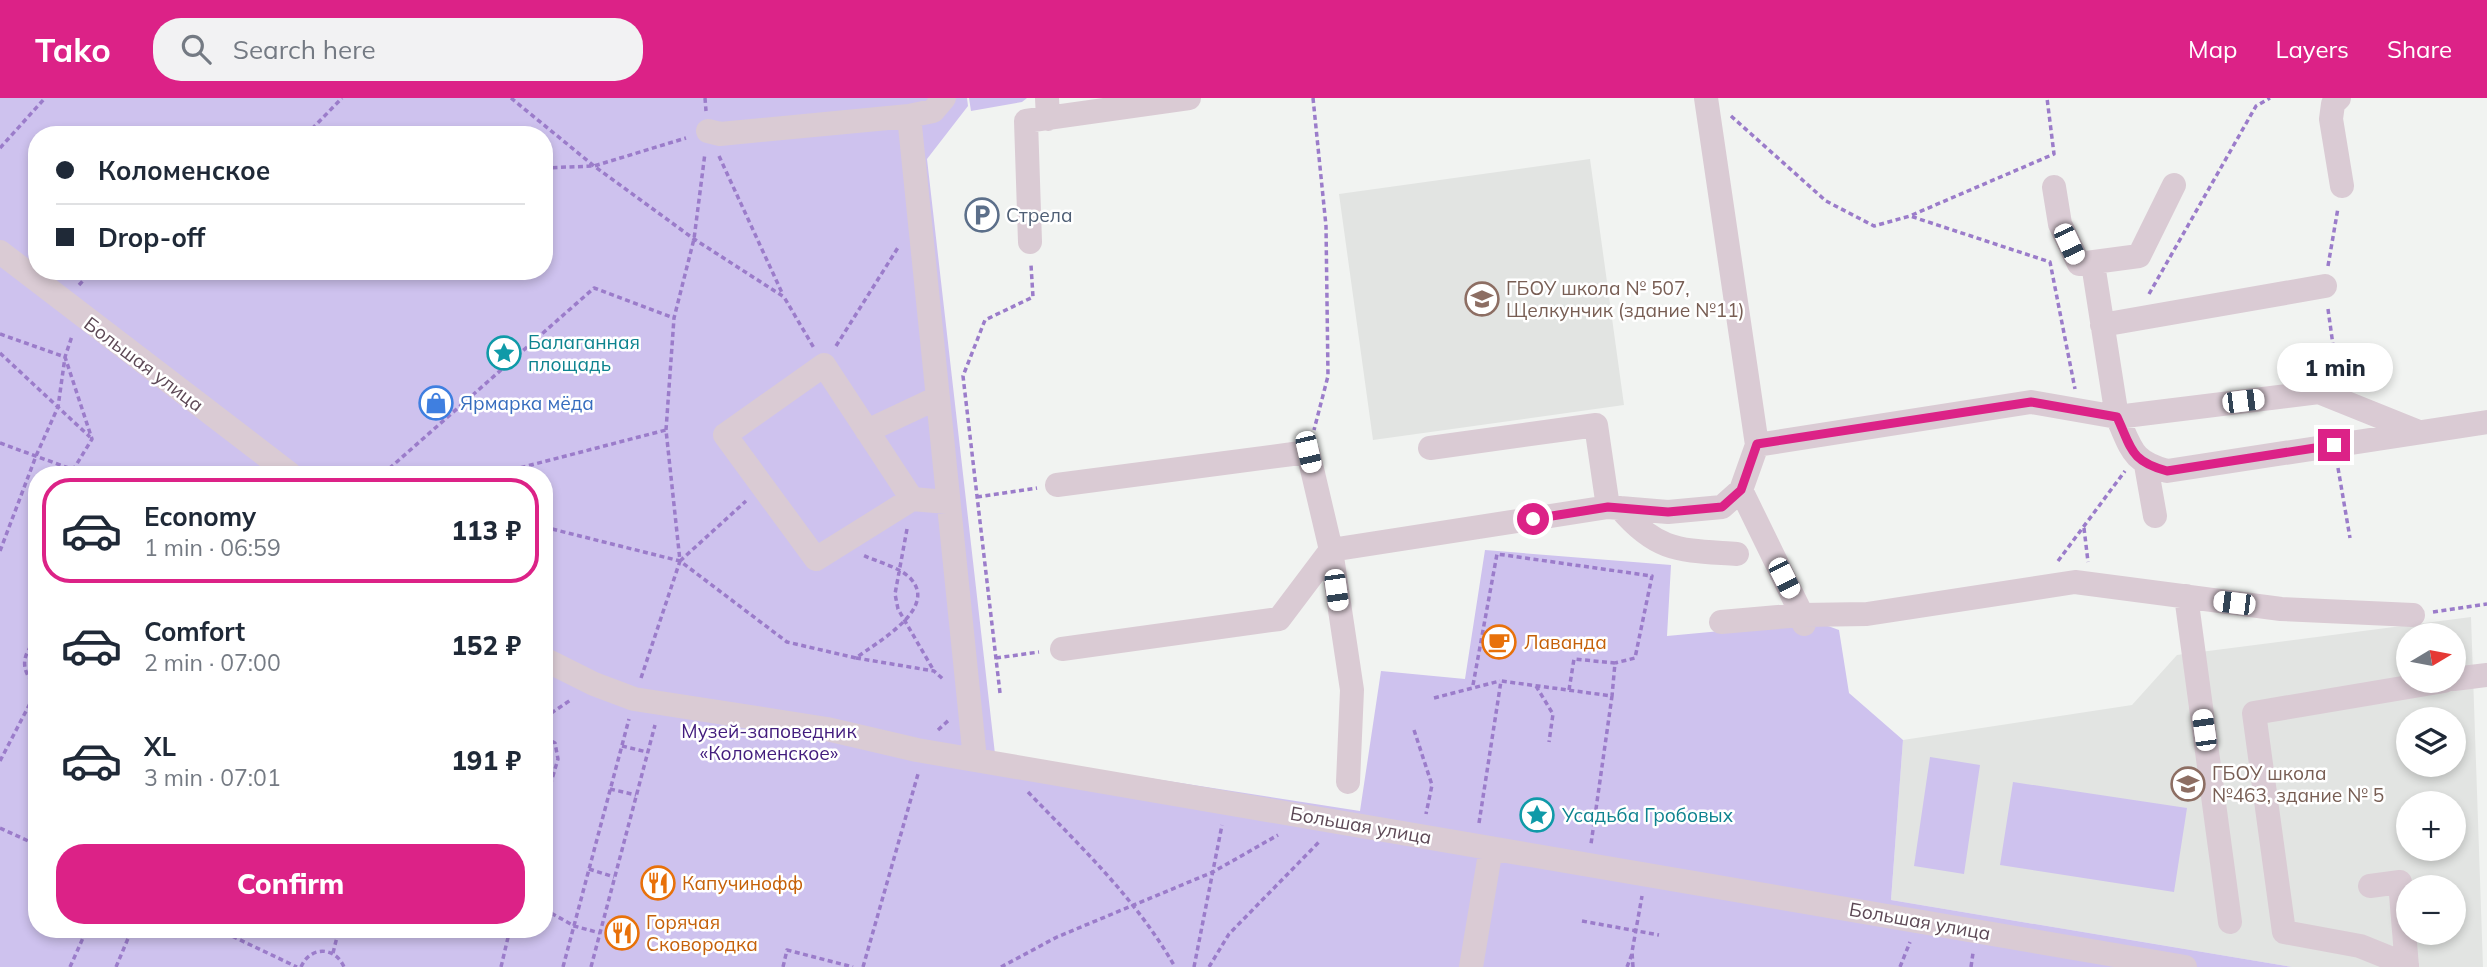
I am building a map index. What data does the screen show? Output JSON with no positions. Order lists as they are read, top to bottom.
{
  "streets": {
    "street": ["Большая улица"]
  },
  "parks": ["Музей-заповедник «Коломенское»"],
  "places": {
    "parking": ["Стрела"],
    "school or university": ["ГБОУ школа № 507, Щелкунчик (здание №11)", "ГБОУ школа №463, здание № 5"],
    "place": ["Балаганная площадь", "Усадьба Гробовых"],
    "shop": ["Ярмарка мёда"],
    "cafe": ["Лаванда"],
    "restaurant": ["Капучинофф", "Горячая Сковородка"]
  },
  "north": "right",
  "page": {
    "header": "Tako",
    "search": "Search here",
    "nav": ["Map", "Layers", "Share"],
    "banner": ["Коломенское", "Drop-off"],
    "bubble": "1 min",
    "list": [
      {
        "name": "Economy",
        "note": "1 min · 06:59",
        "value": "113 ₽"
      },
      {
        "name": "Comfort",
        "note": "2 min · 07:00",
        "value": "152 ₽"
      },
      {
        "name": "XL",
        "note": "3 min · 07:01",
        "value": "191 ₽"
      }
    ],
    "map_buttons": ["+", "−"],
    "buttons": "Confirm"
  }
}
